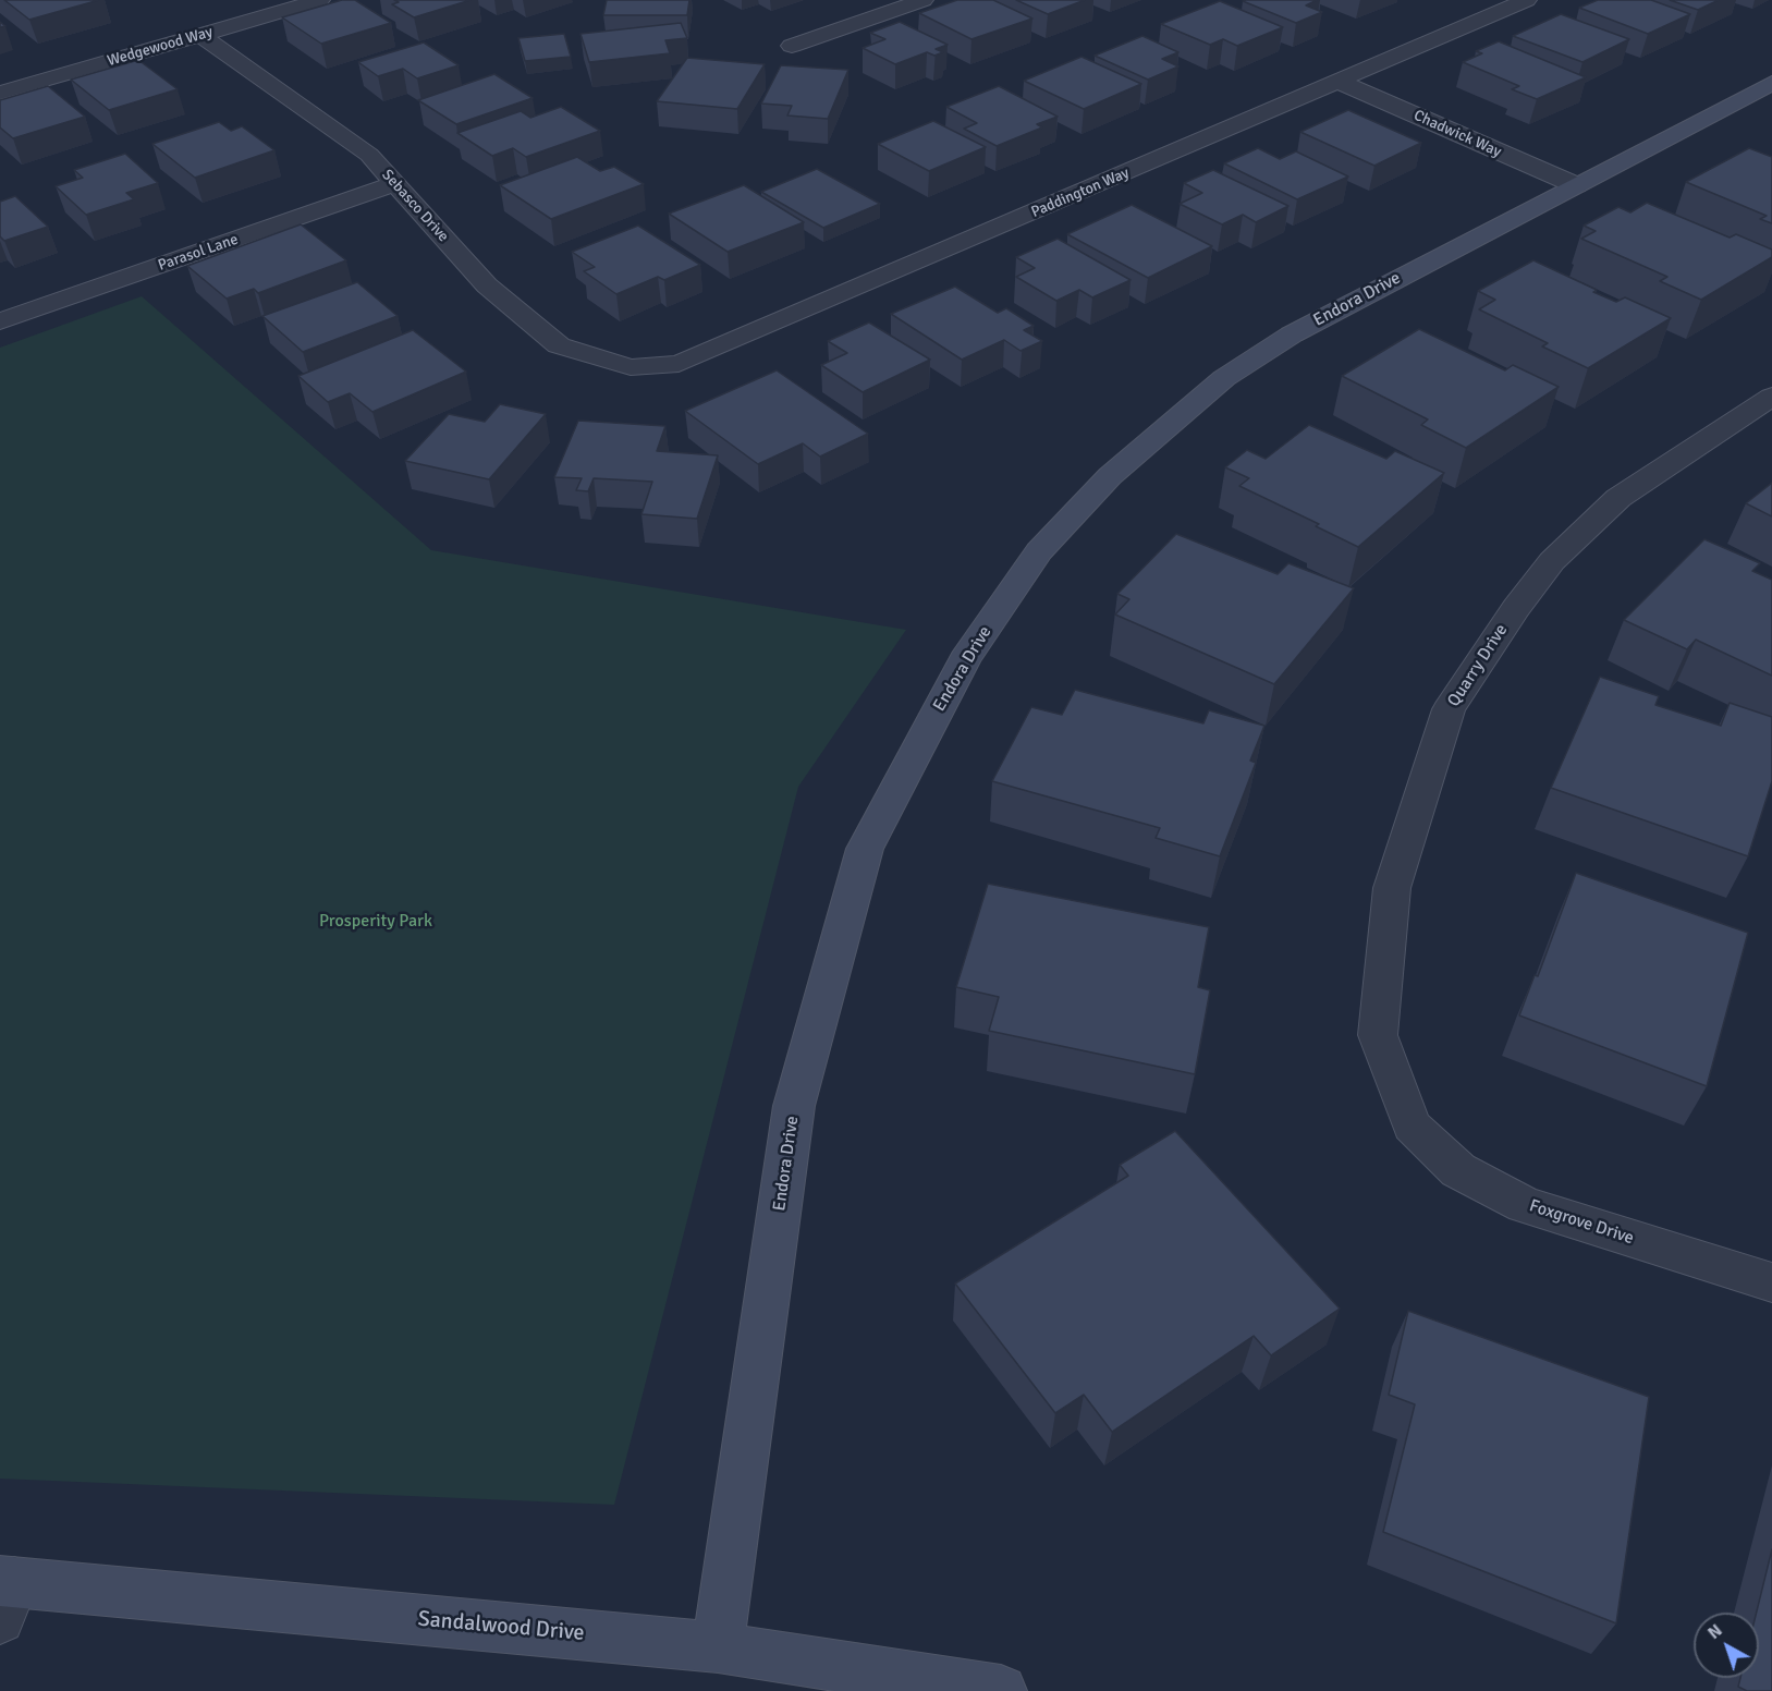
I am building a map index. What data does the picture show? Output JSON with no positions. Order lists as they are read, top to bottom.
{
  "streets": {
    "street": [
      "Wedgewood Way",
      "Chadwick Way",
      "Paddington Way",
      "Sebasco Drive",
      "Parasol Lane",
      "Endora Drive",
      "Quarry Drive",
      "Foxgrove Drive",
      "Sandalwood Drive"
    ]
  },
  "crossings": [
    ["Wedgewood Way", "Sebasco Drive"],
    ["Chadwick Way", "Paddington Way"],
    ["Chadwick Way", "Endora Drive"],
    ["Paddington Way", "Sebasco Drive"],
    ["Sebasco Drive", "Parasol Lane"],
    ["Endora Drive", "Sandalwood Drive"],
    ["Quarry Drive", "Foxgrove Drive"]
  ],
  "parks": ["Prosperity Park"],
  "north": "top left"
}
